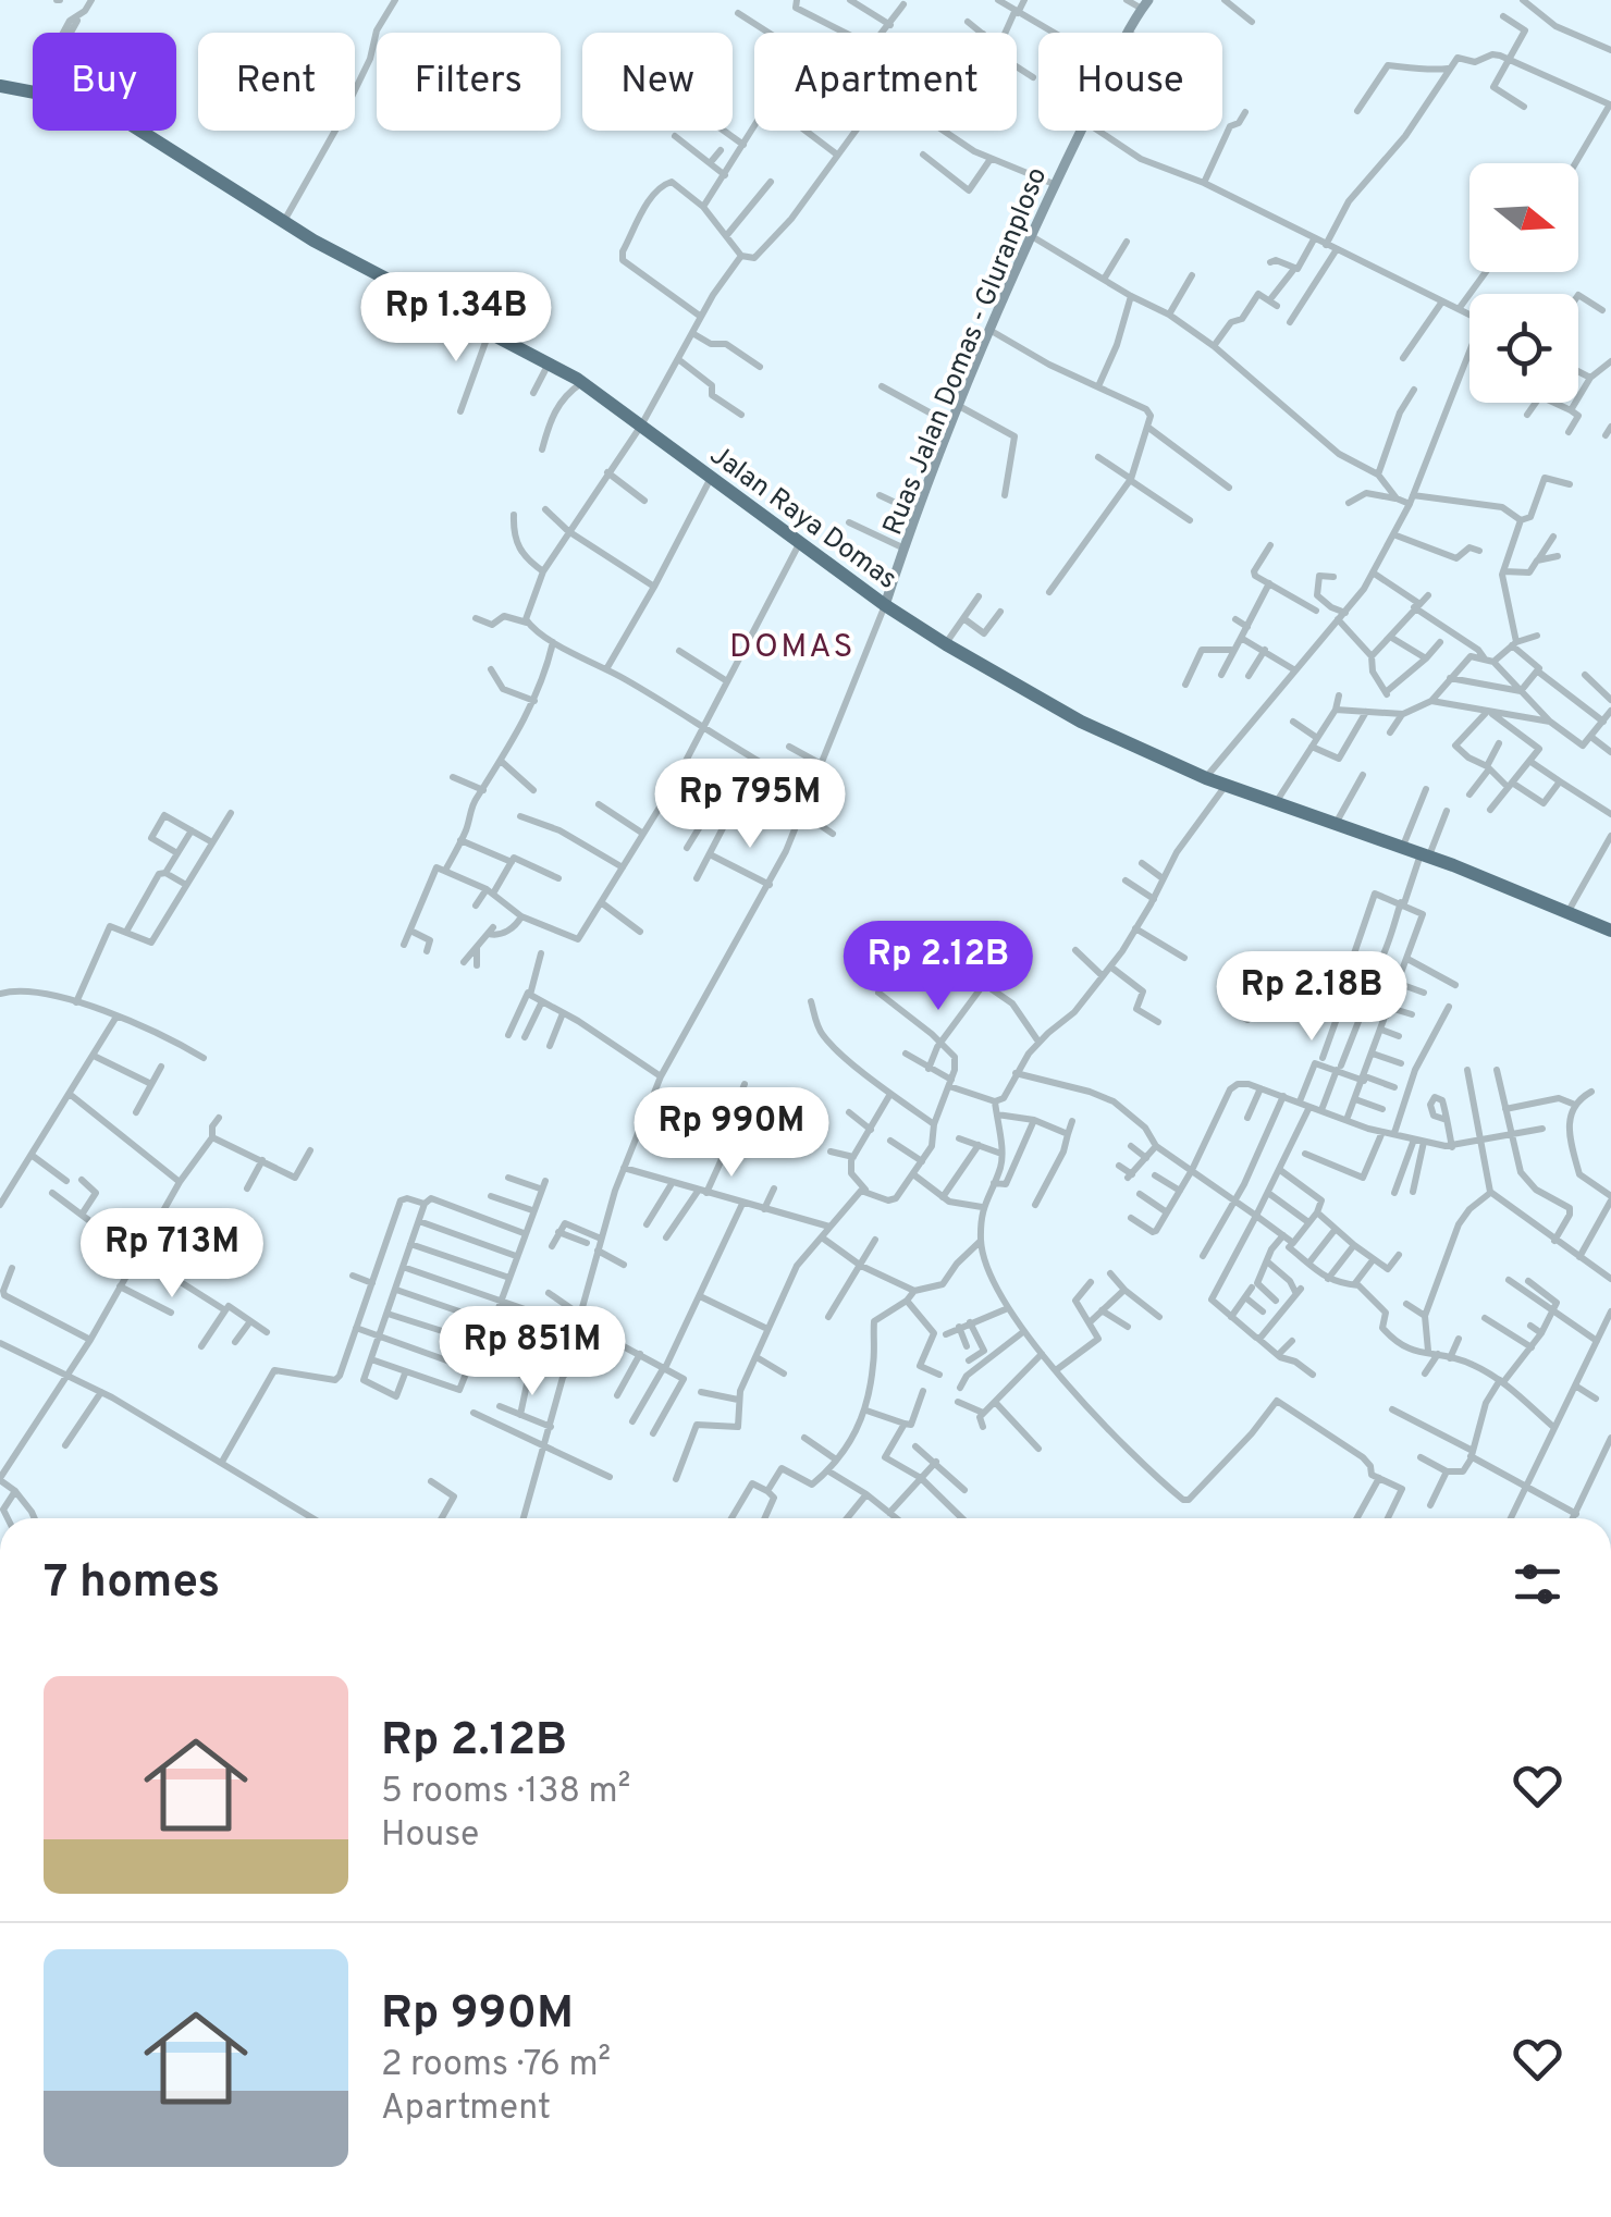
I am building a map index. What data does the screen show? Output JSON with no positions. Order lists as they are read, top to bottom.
{
  "streets": {
    "highway": ["Jalan Raya Domas"],
    "main road": ["Ruas Jalan Domas - Gluranploso"]
  },
  "crossings": [
    ["Ruas Jalan Domas - Gluranploso", "Jalan Raya Domas"]
  ],
  "districts": ["DOMAS"],
  "north": "right",
  "page": {
    "chip": [
      "Buy",
      "Rent",
      "Filters",
      "New",
      "Apartment",
      "House"
    ],
    "price": [
      "Rp 1.34B",
      "Rp 795M",
      "Rp 2.12B",
      "Rp 2.18B",
      "Rp 990M",
      "Rp 713M",
      "Rp 851M"
    ],
    "heading": "7 homes",
    "list": [
      {
        "name": "Rp 2.12B",
        "note": "5 rooms · 138 m² · House"
      },
      {
        "name": "Rp 990M",
        "note": "2 rooms · 76 m² · Apartment"
      }
    ]
  }
}
